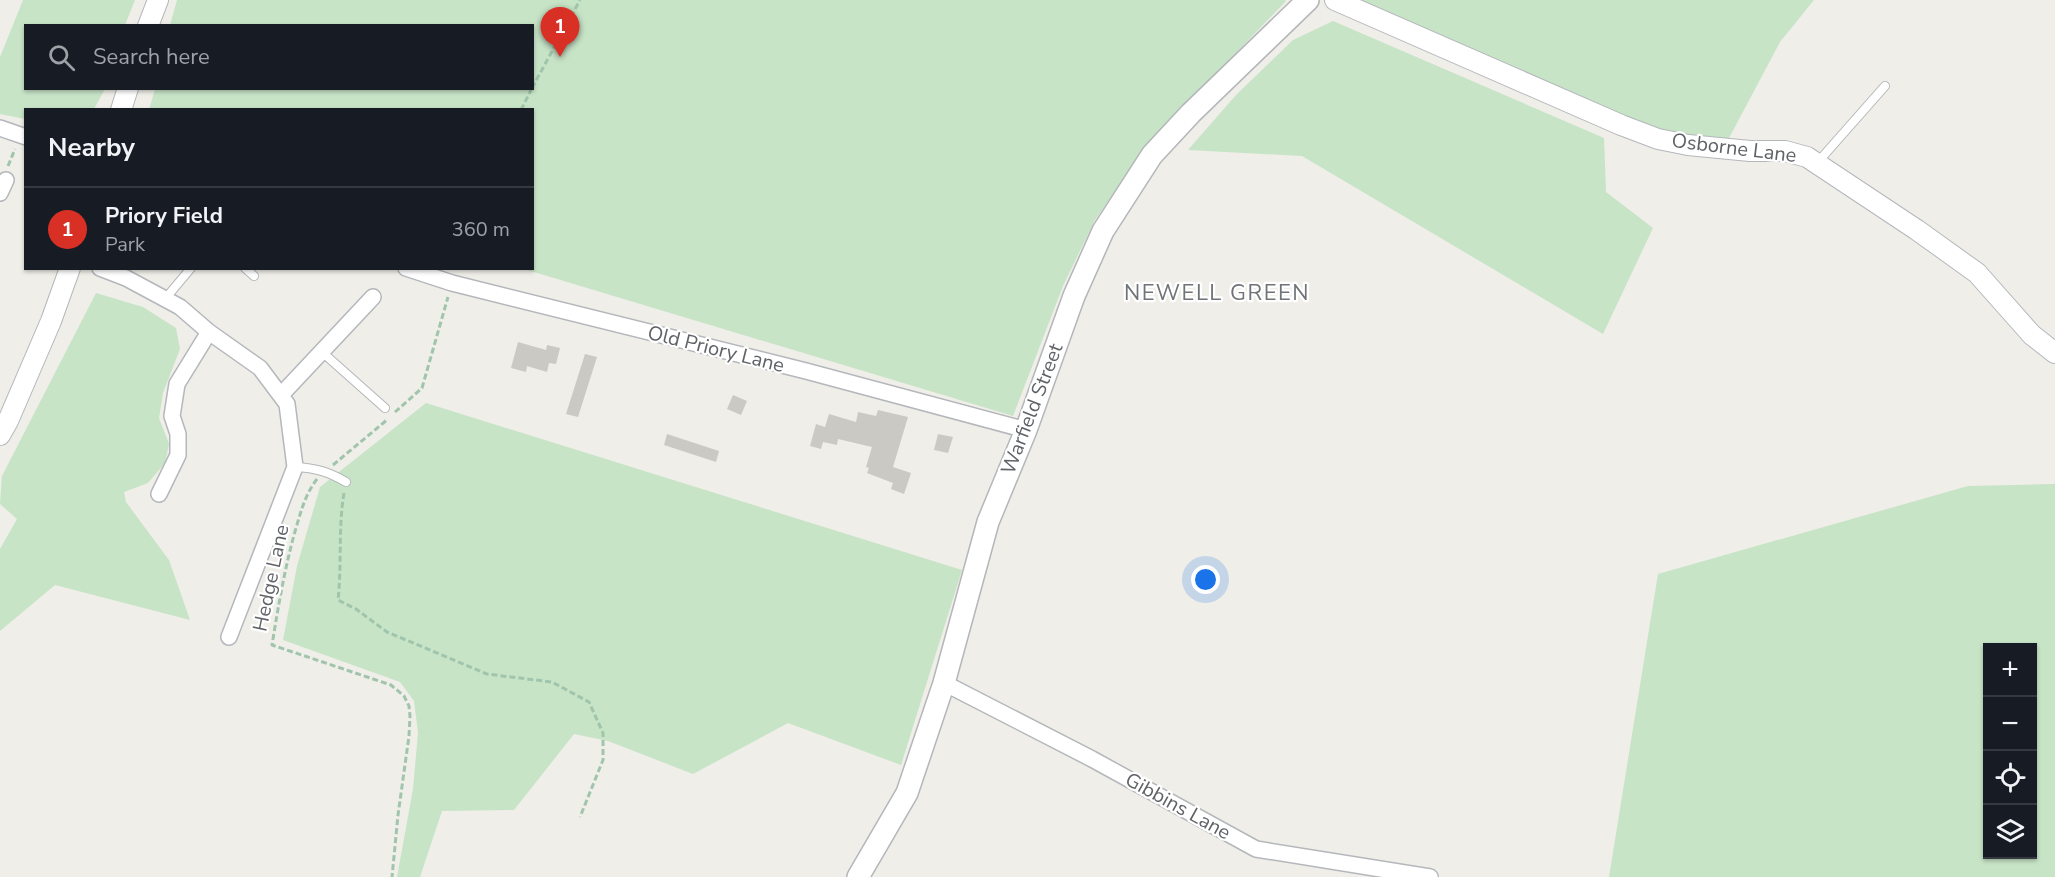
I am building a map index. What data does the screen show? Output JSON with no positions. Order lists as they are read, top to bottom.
{
  "streets": {
    "main road": ["Warfield Street"],
    "street": ["Osborne Lane", "Old Priory Lane", "Gibbins Lane"],
    "path": ["Hedge Lane"]
  },
  "crossings": [
    ["Old Priory Lane", "Warfield Street"],
    ["Old Priory Lane", "Hedge Lane"],
    ["Warfield Street", "Gibbins Lane"]
  ],
  "districts": ["NEWELL GREEN"],
  "page": {
    "pins": "1",
    "search": "Search here",
    "heading": "Nearby",
    "list": [
      {
        "mark": "1",
        "name": "Priory Field",
        "note": "Park",
        "value": "360 m"
      }
    ],
    "map_buttons": ["+", "−"]
  }
}
